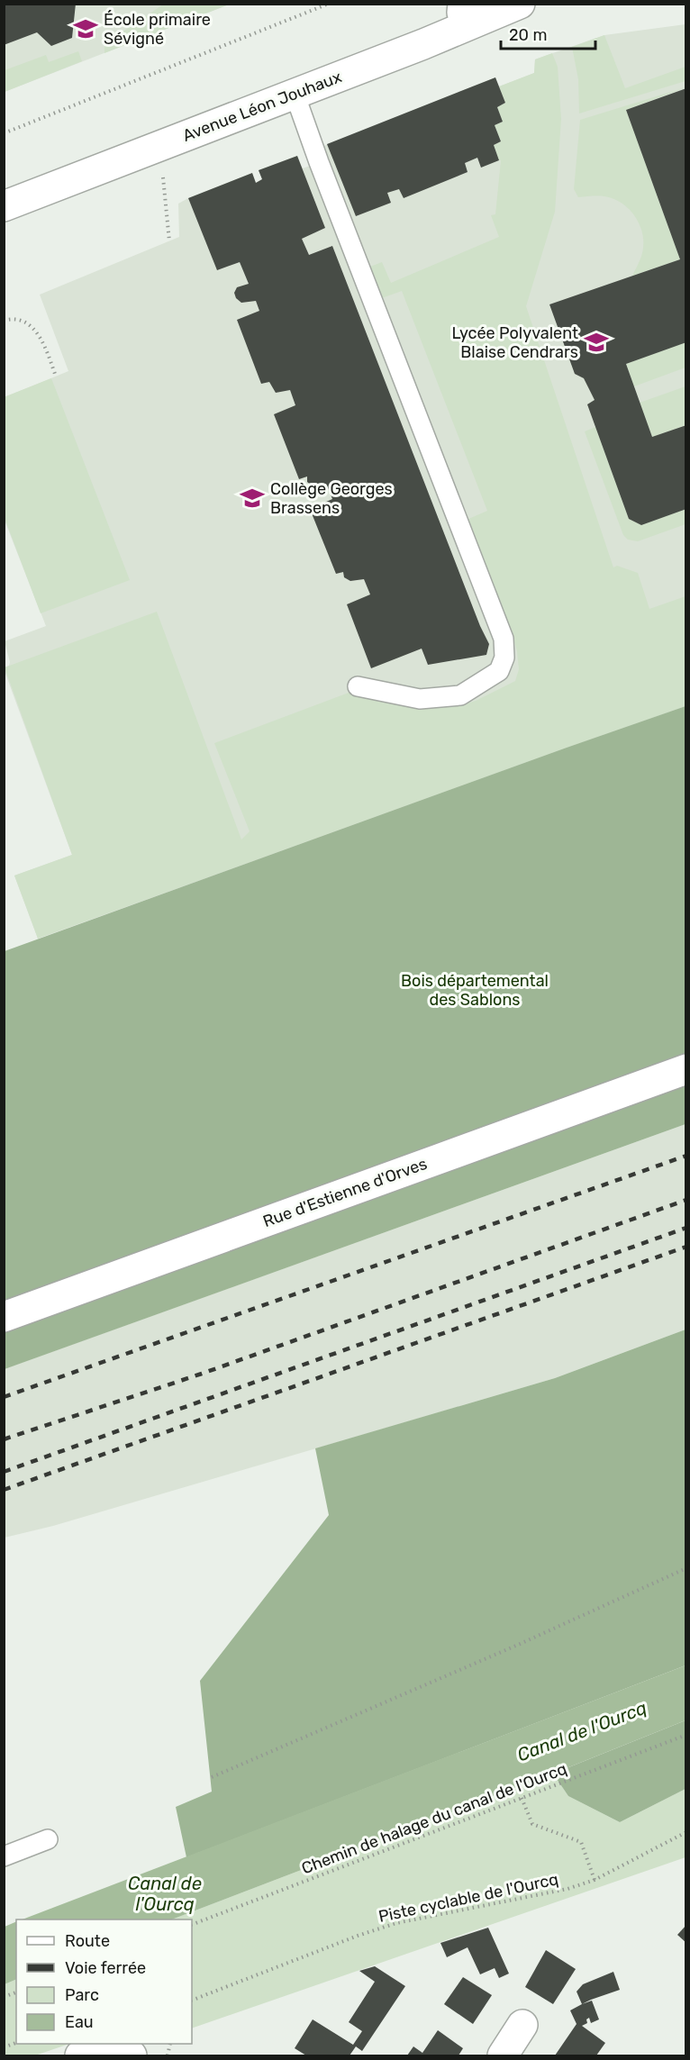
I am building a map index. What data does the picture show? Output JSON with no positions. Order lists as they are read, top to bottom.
{
  "streets": {
    "street": ["Avenue Léon Jouhaux", "Rue d'Estienne d'Orves"],
    "path": ["Chemin de halage du canal de l'Ourcq", "Piste cyclable de l'Ourcq"]
  },
  "water": ["Canal de l'Ourcq"],
  "parks": ["Bois départemental des Sablons"],
  "places": {
    "school or university": ["École primaire Sévigné", "Lycée Polyvalent Blaise Cendrars", "Collège Georges Brassens"]
  },
  "legend": [
    "Route",
    "Voie ferrée",
    "Parc",
    "Eau"
  ],
  "scale_bar": "20 m"
}
